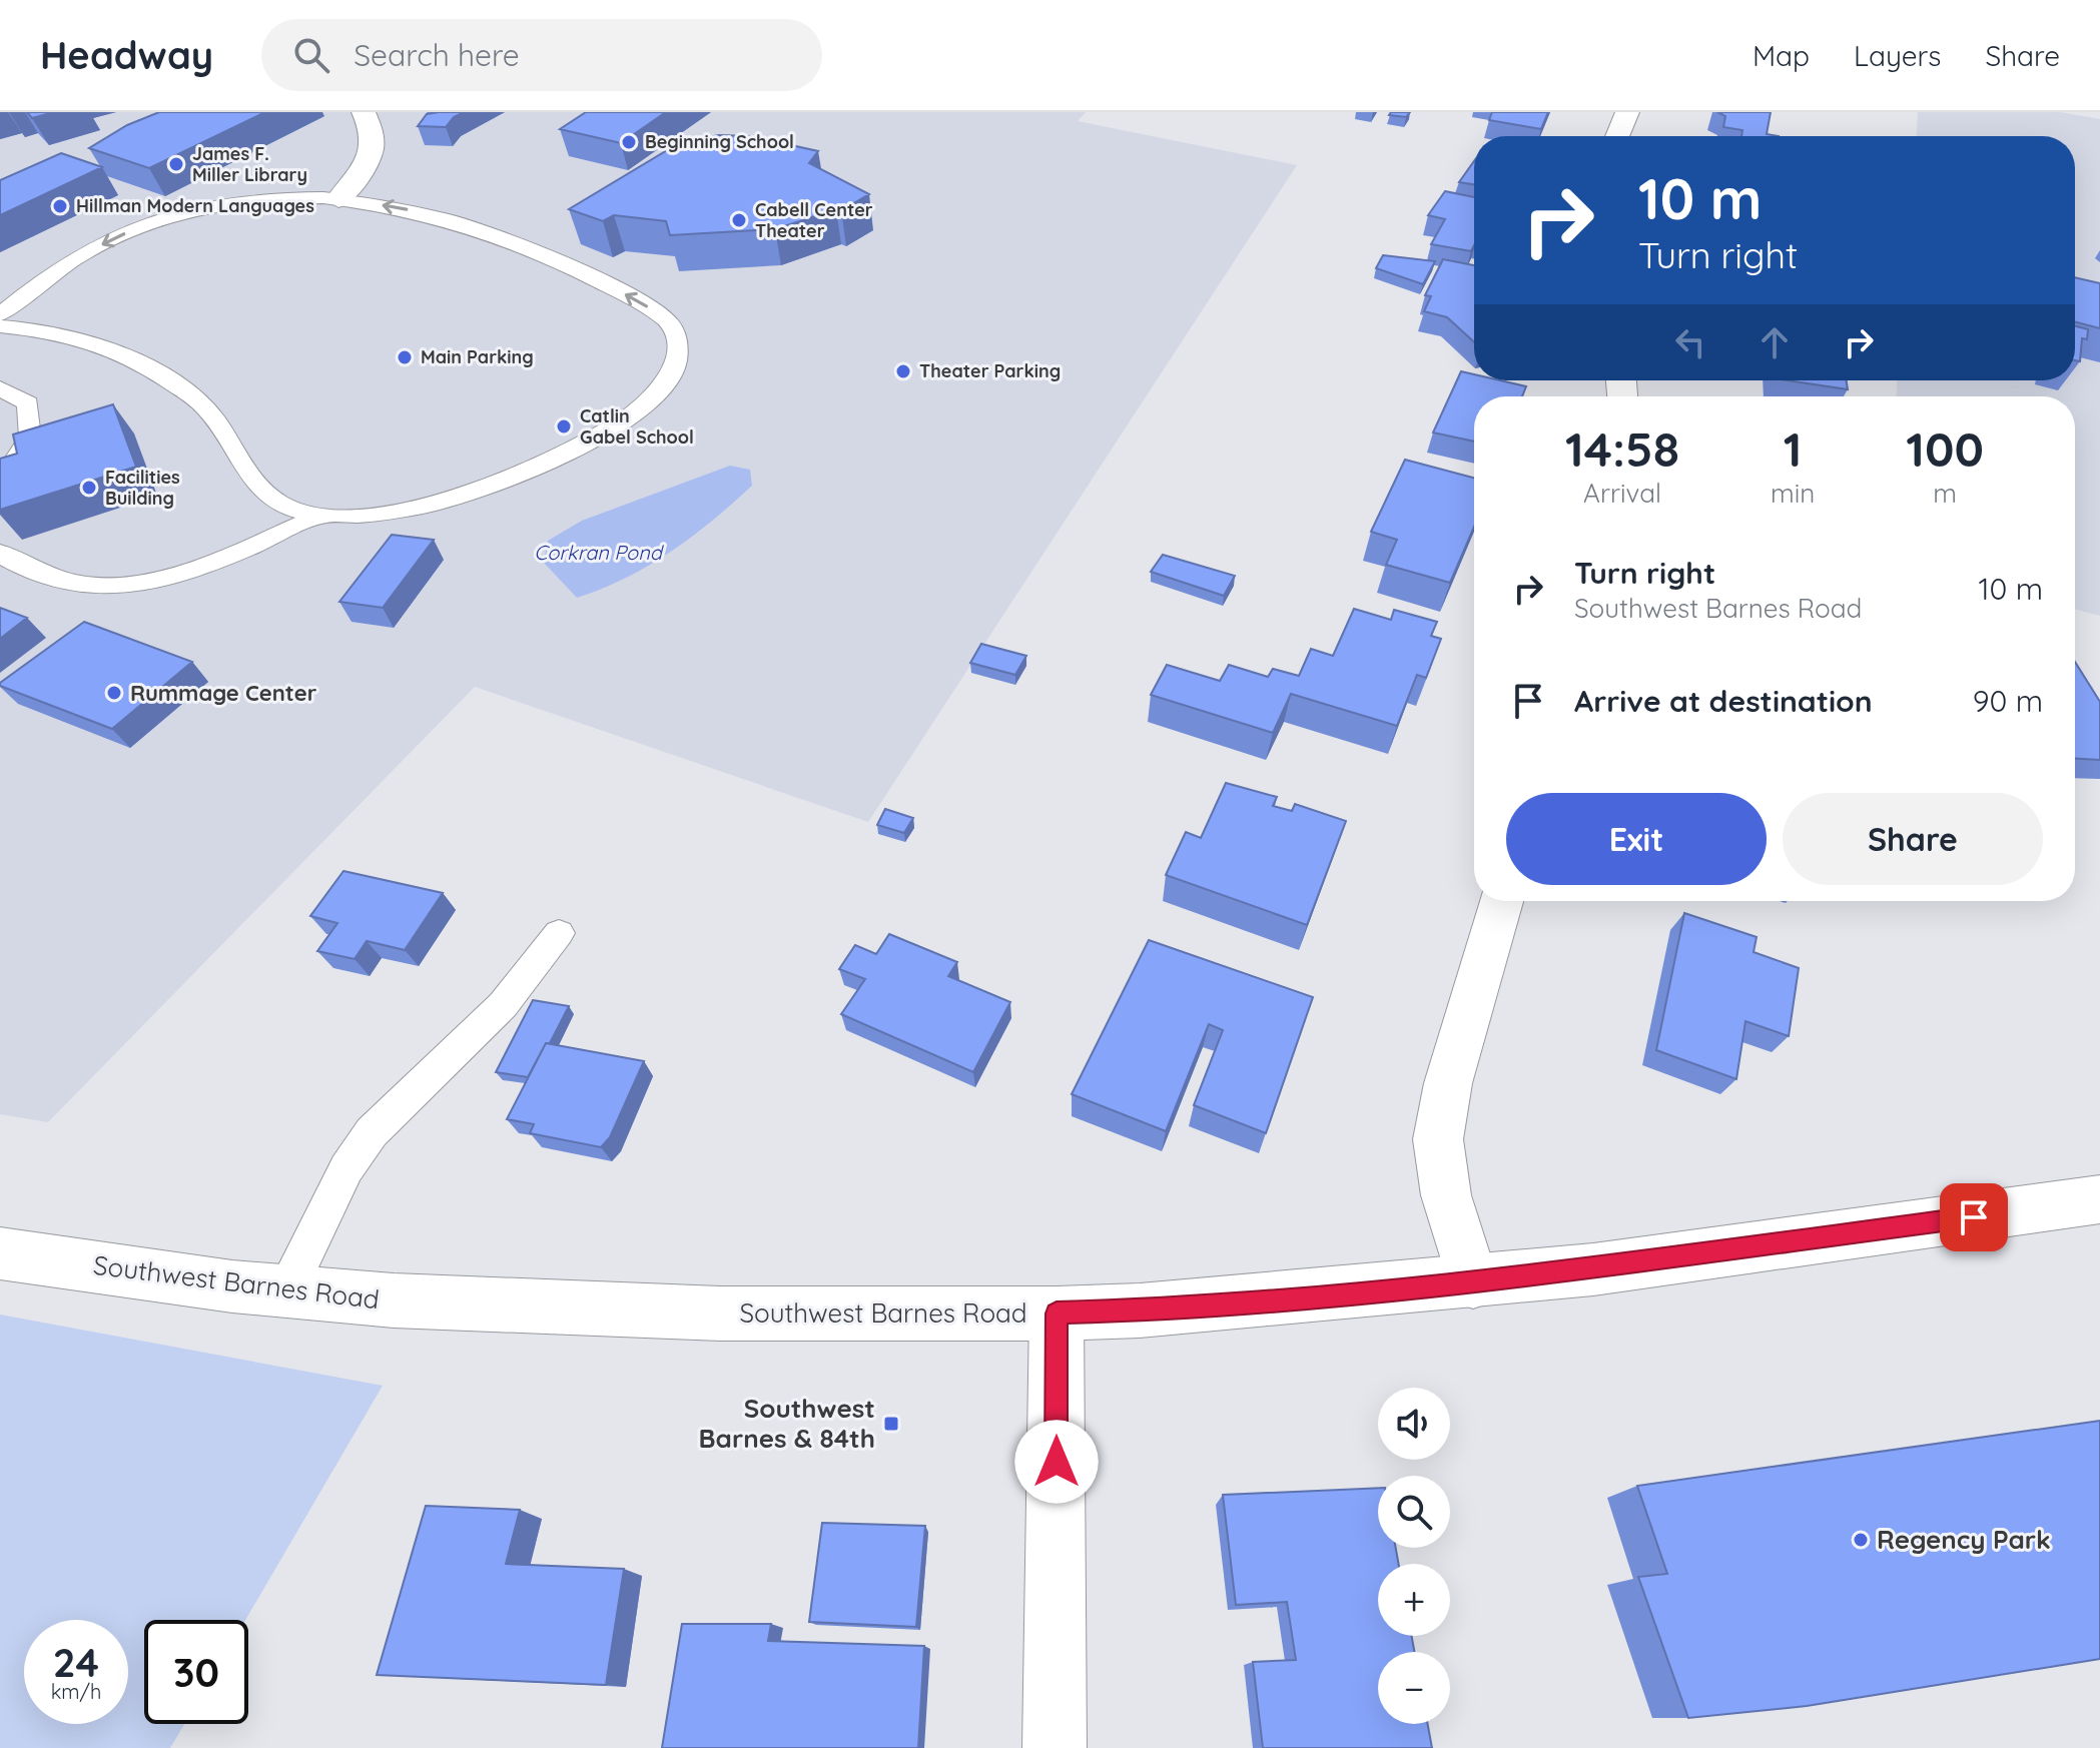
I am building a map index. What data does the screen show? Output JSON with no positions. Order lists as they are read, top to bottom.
{
  "streets": {
    "main road": ["Southwest Barnes Road"]
  },
  "water": ["Corkran Pond"],
  "places": {
    "other": [
      "Beginning School",
      "James F. Miller Library",
      "Hillman Modern Languages",
      "Cabell Center Theater",
      "Main Parking",
      "Theater Parking",
      "Catlin Gabel School",
      "Facilities Building",
      "Rummage Center",
      "Regency Park"
    ],
    "transit": ["Southwest Barnes & 84th"]
  },
  "page": {
    "header": "Headway",
    "search": "Search here",
    "nav": ["Map", "Layers", "Share"],
    "turn": ["10 m", "Turn right"],
    "eta": [
      "14:58",
      "Arrival",
      "1",
      "min",
      "100",
      "m"
    ],
    "list": [
      {
        "name": "Turn right",
        "note": "Southwest Barnes Road",
        "value": "10 m"
      },
      {
        "name": "Arrive at destination",
        "value": "90 m"
      }
    ],
    "buttons": ["Exit", "Share"],
    "map_buttons": ["+", "−"],
    "speed": "24 km/h",
    "limit": "30"
  }
}
